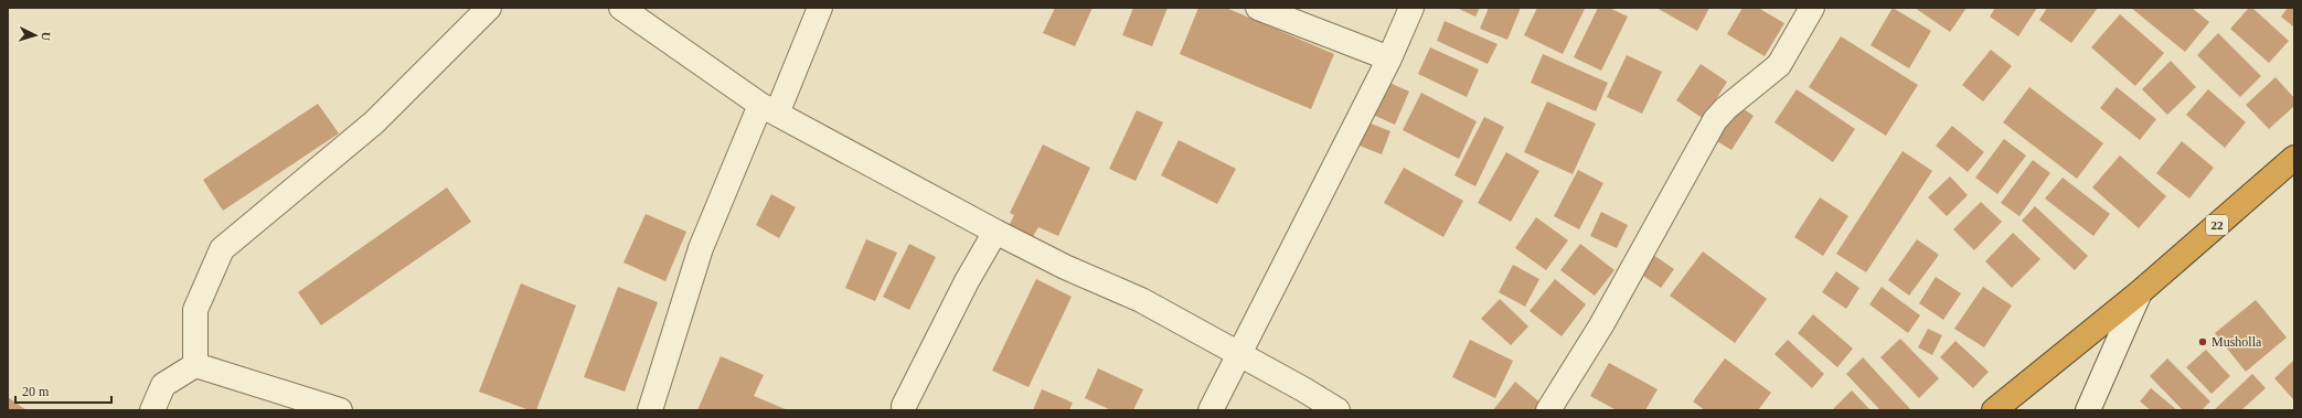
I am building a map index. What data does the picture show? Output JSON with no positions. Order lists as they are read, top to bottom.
{
  "streets": {
    "highway": ["22"]
  },
  "places": ["Musholla"],
  "scale_bar": "20 m",
  "north": "right"
}
